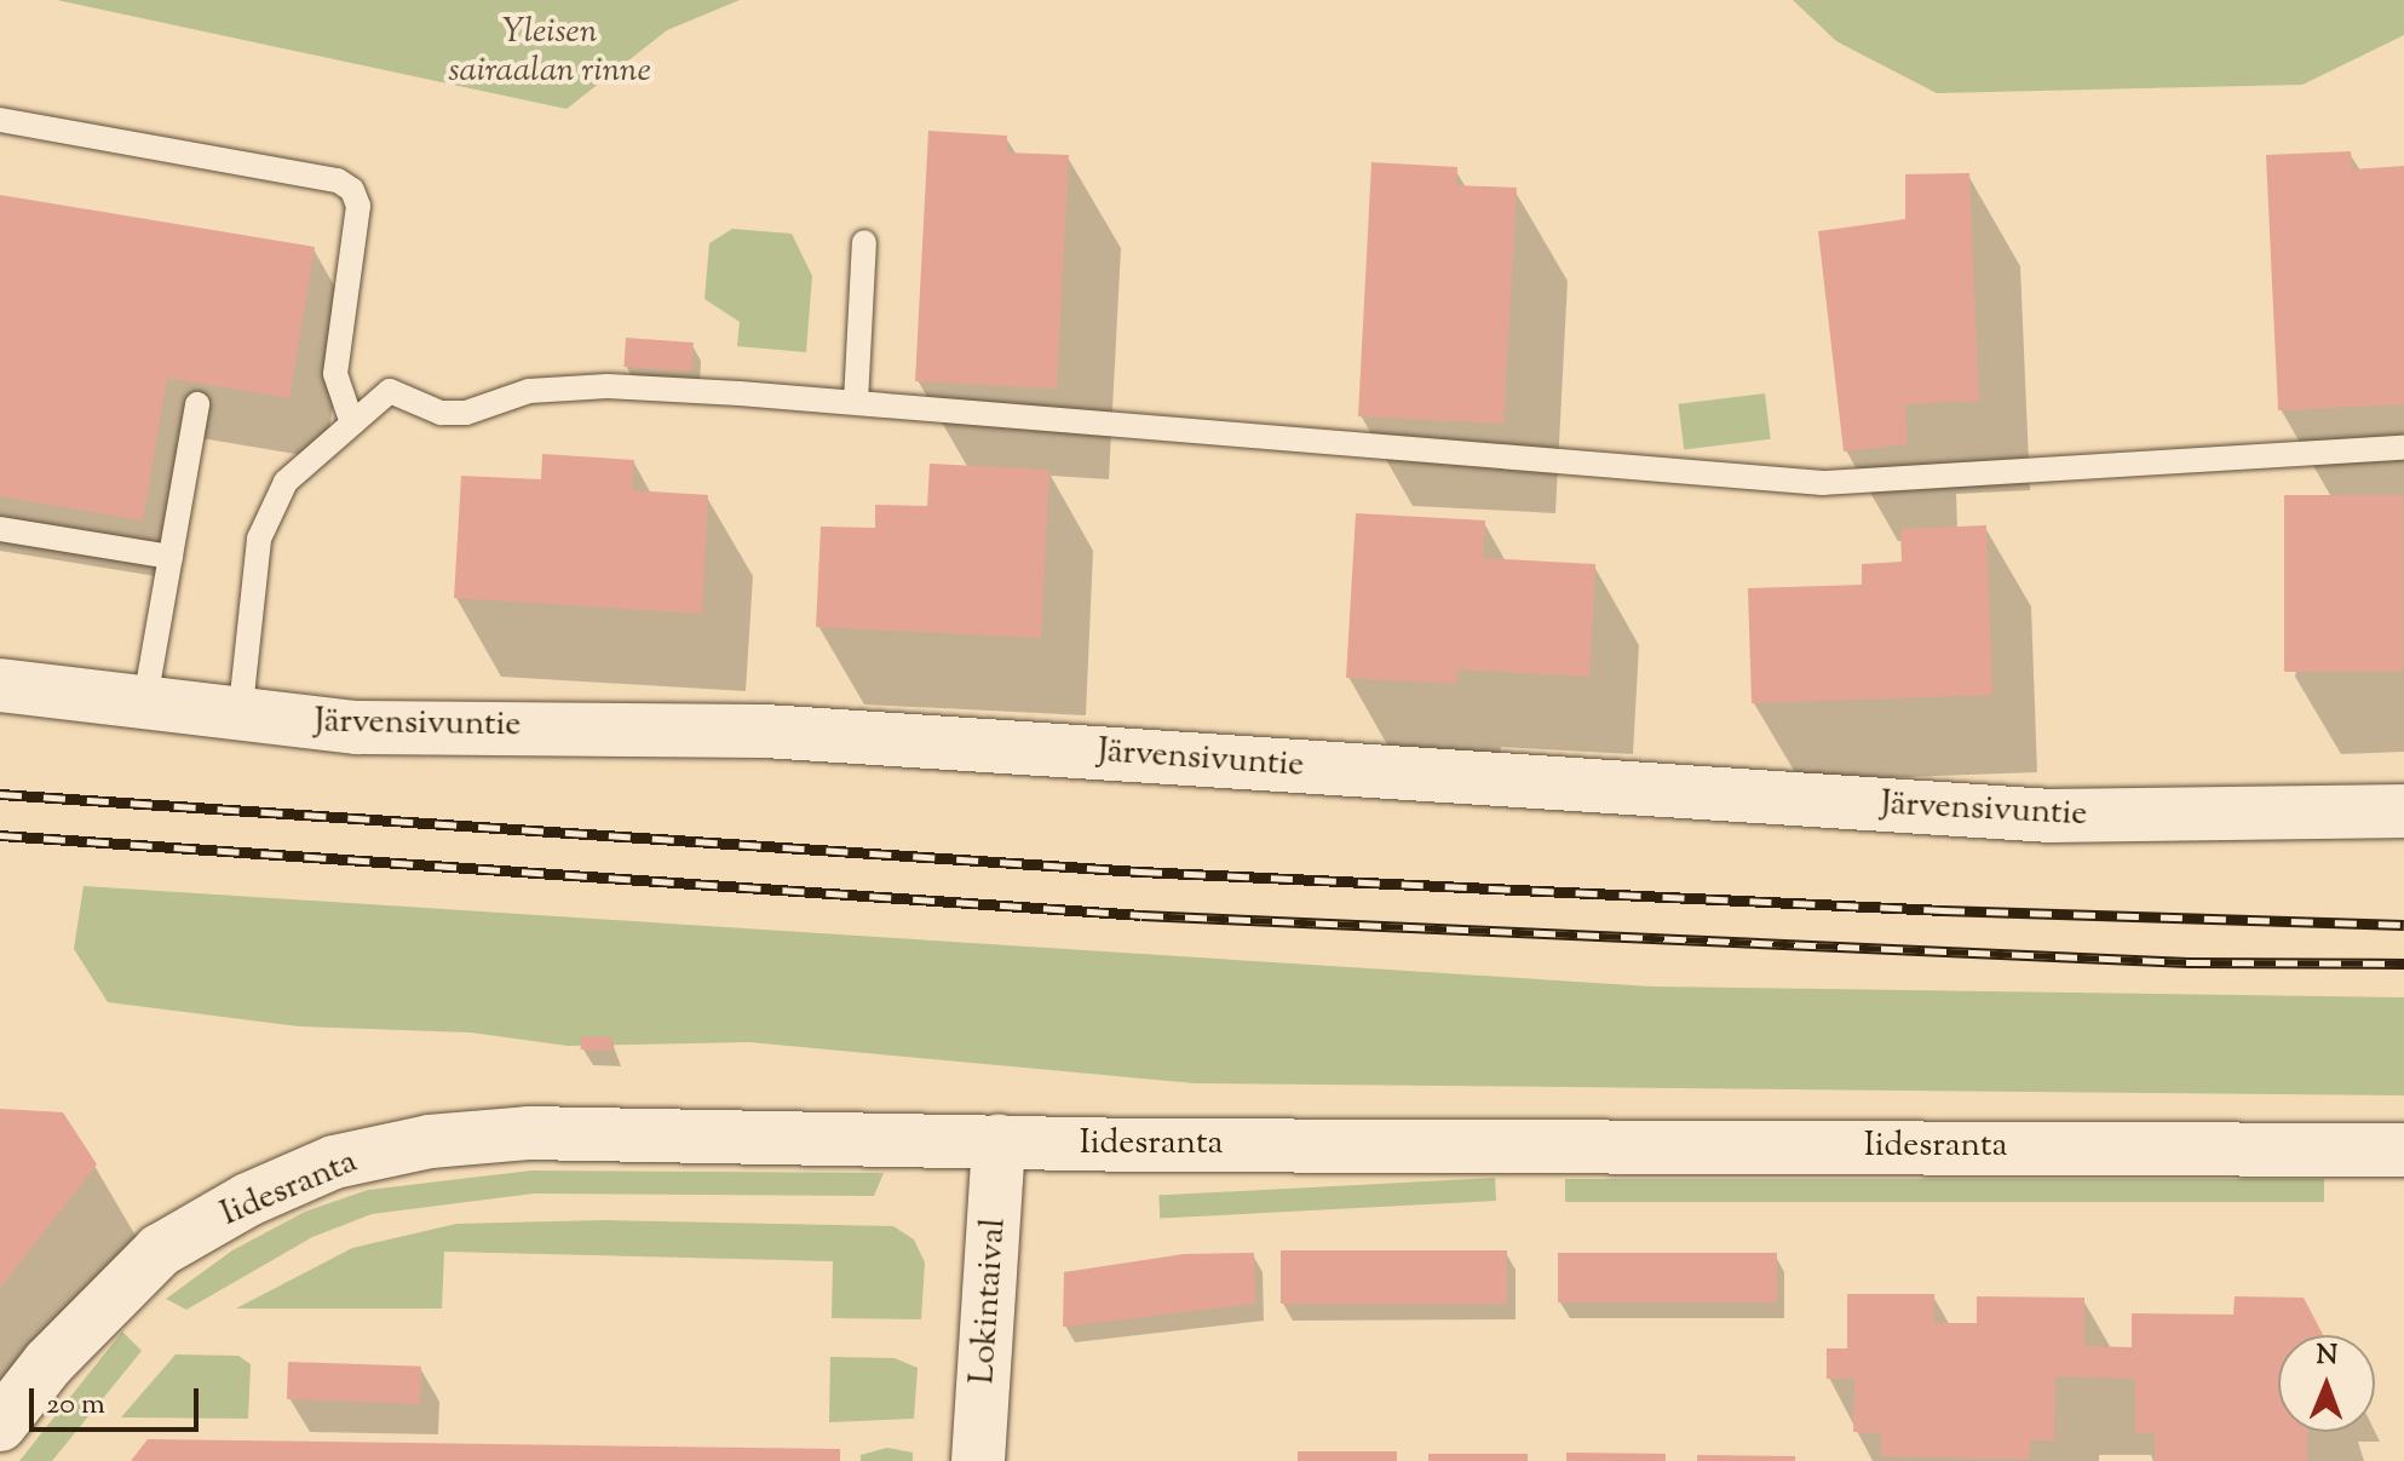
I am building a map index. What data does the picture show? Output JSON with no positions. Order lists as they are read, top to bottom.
{
  "streets": {
    "main road": ["Järvensivuntie", "Iidesranta", "Lokintaival"]
  },
  "crossings": [
    ["Iidesranta", "Lokintaival"]
  ],
  "parks": ["Yleisen sairaalan rinne"],
  "scale_bar": "20 m",
  "north": "top"
}
